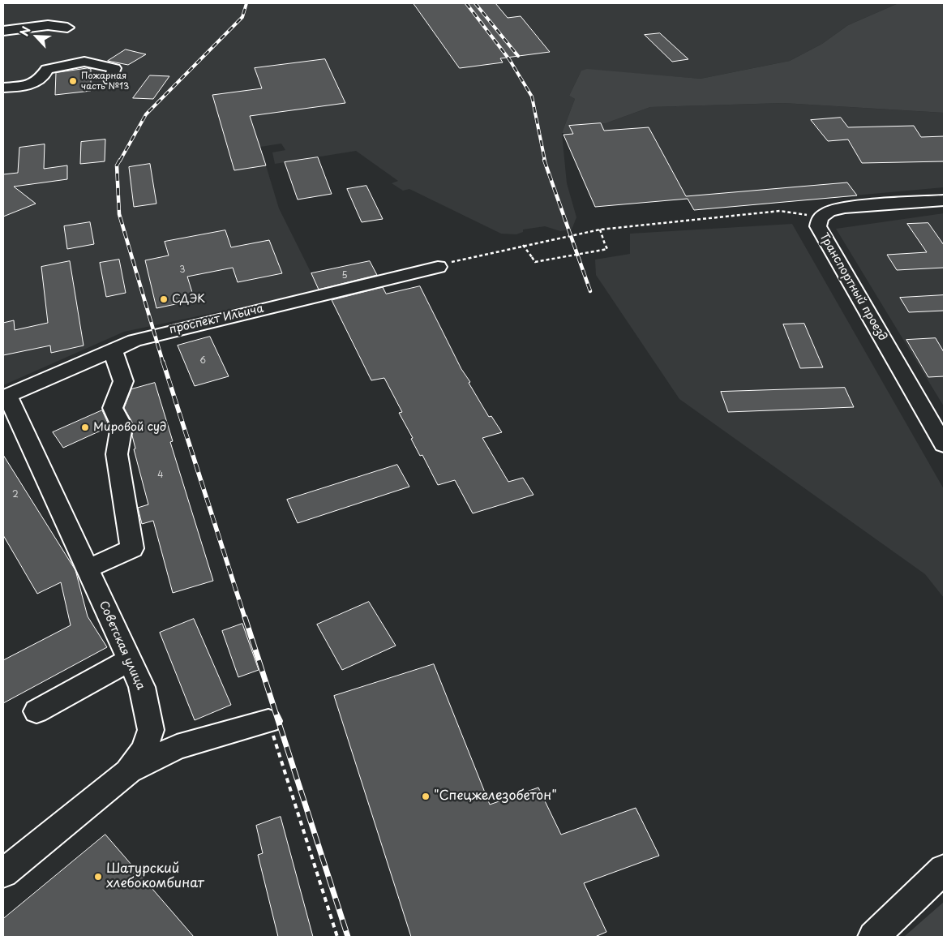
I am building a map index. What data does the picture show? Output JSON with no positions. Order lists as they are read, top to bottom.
{
  "streets": {
    "street": ["Транспортный проезд", "проспект Ильича", "Советская улица"]
  },
  "crossings": [
    ["проспект Ильича", "Советская улица"]
  ],
  "places": [
    "Пожарная часть №13",
    "СДЭК",
    "Мировой суд",
    "\"Спецжелезобетон\"",
    "Шатурский хлебокомбинат"
  ],
  "house_numbers": [
    "3",
    "5",
    "6",
    "4",
    "2"
  ],
  "north": "top left"
}
